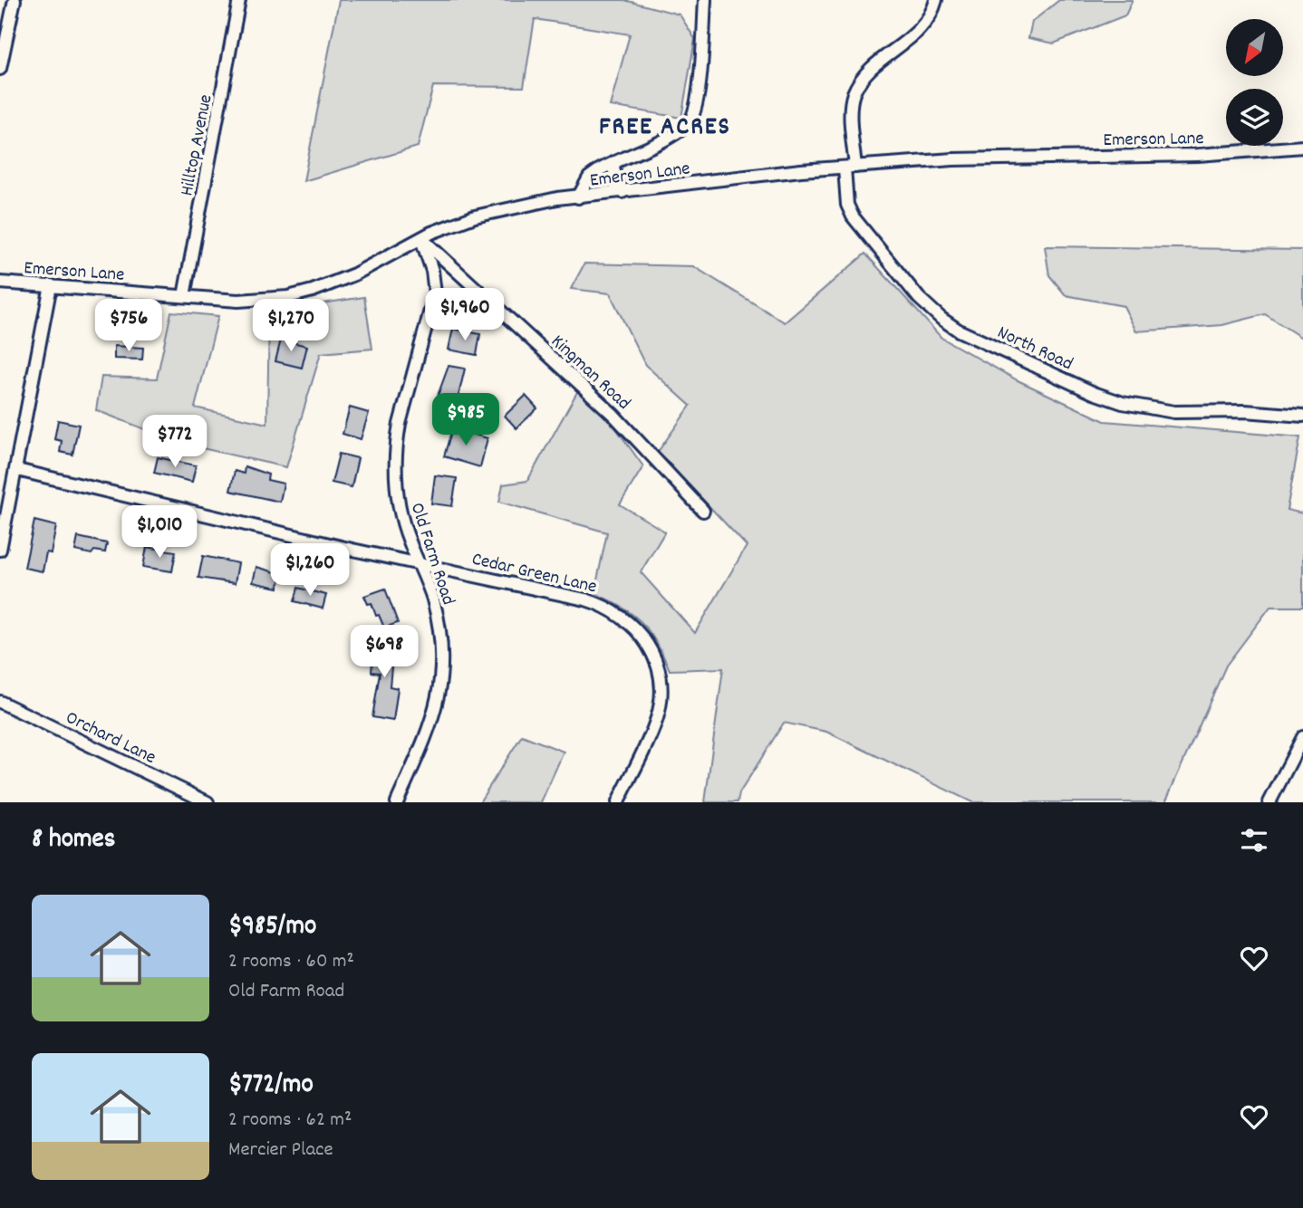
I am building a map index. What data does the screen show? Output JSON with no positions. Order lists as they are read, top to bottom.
{
  "streets": {
    "street": [
      "Emerson Lane",
      "Hilltop Avenue",
      "North Road",
      "Kingman Road",
      "Old Farm Road",
      "Cedar Green Lane",
      "Orchard Lane"
    ]
  },
  "crossings": [
    ["Emerson Lane", "Hilltop Avenue"],
    ["Emerson Lane", "North Road"],
    ["Emerson Lane", "Kingman Road"],
    ["Emerson Lane", "Old Farm Road"],
    ["Kingman Road", "Old Farm Road"],
    ["Old Farm Road", "Cedar Green Lane"]
  ],
  "districts": ["FREE ACRES"],
  "north": "bottom left",
  "page": {
    "price": [
      "$1,960",
      "$756",
      "$1,270",
      "$985",
      "$772",
      "$1,010",
      "$1,260",
      "$698"
    ],
    "heading": "8 homes",
    "list": [
      {
        "name": "$985/mo",
        "note": "2 rooms · 60 m² · Old Farm Road"
      },
      {
        "name": "$772/mo",
        "note": "2 rooms · 62 m² · Mercier Place"
      }
    ]
  }
}
